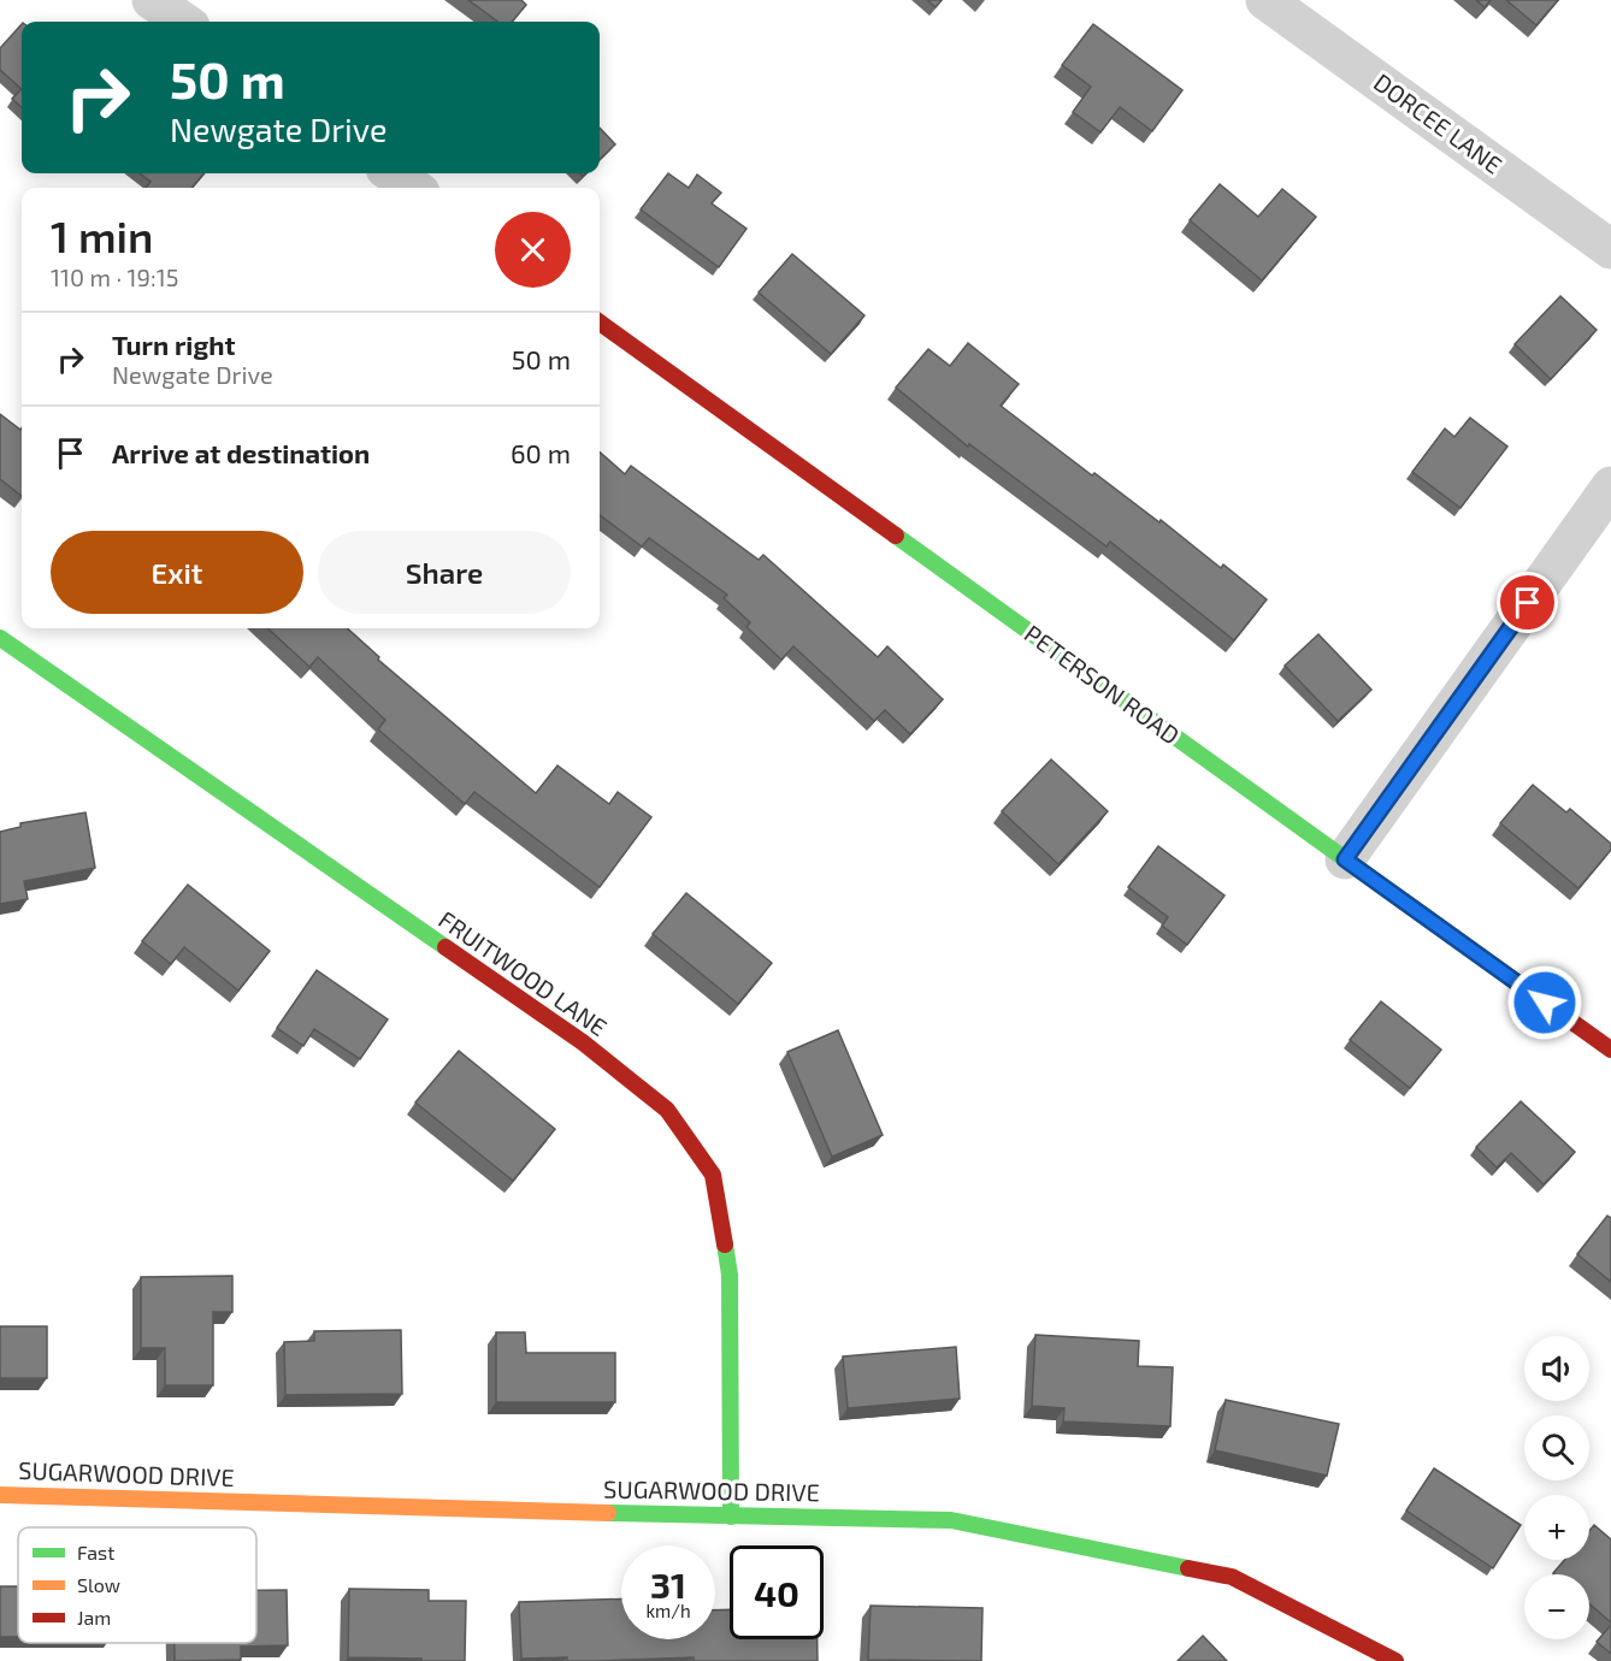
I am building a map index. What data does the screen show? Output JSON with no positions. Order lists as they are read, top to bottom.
{
  "streets": {
    "street": [
      "DORCEE LANE",
      "PETERSON ROAD",
      "FRUITWOOD LANE",
      "SUGARWOOD DRIVE"
    ]
  },
  "crossings": [
    ["FRUITWOOD LANE", "SUGARWOOD DRIVE"]
  ],
  "legend": ["Fast", "Slow", "Jam"],
  "page": {
    "turn": ["50 m", "Newgate Drive"],
    "heading": ["1 min", "110 m · 19:15"],
    "list": [
      {
        "name": "Turn right",
        "note": "Newgate Drive",
        "value": "50 m"
      },
      {
        "name": "Arrive at destination",
        "value": "60 m"
      }
    ],
    "buttons": ["Exit", "Share"],
    "map_buttons": ["+", "−"],
    "speed": "31 km/h",
    "limit": "40"
  }
}
